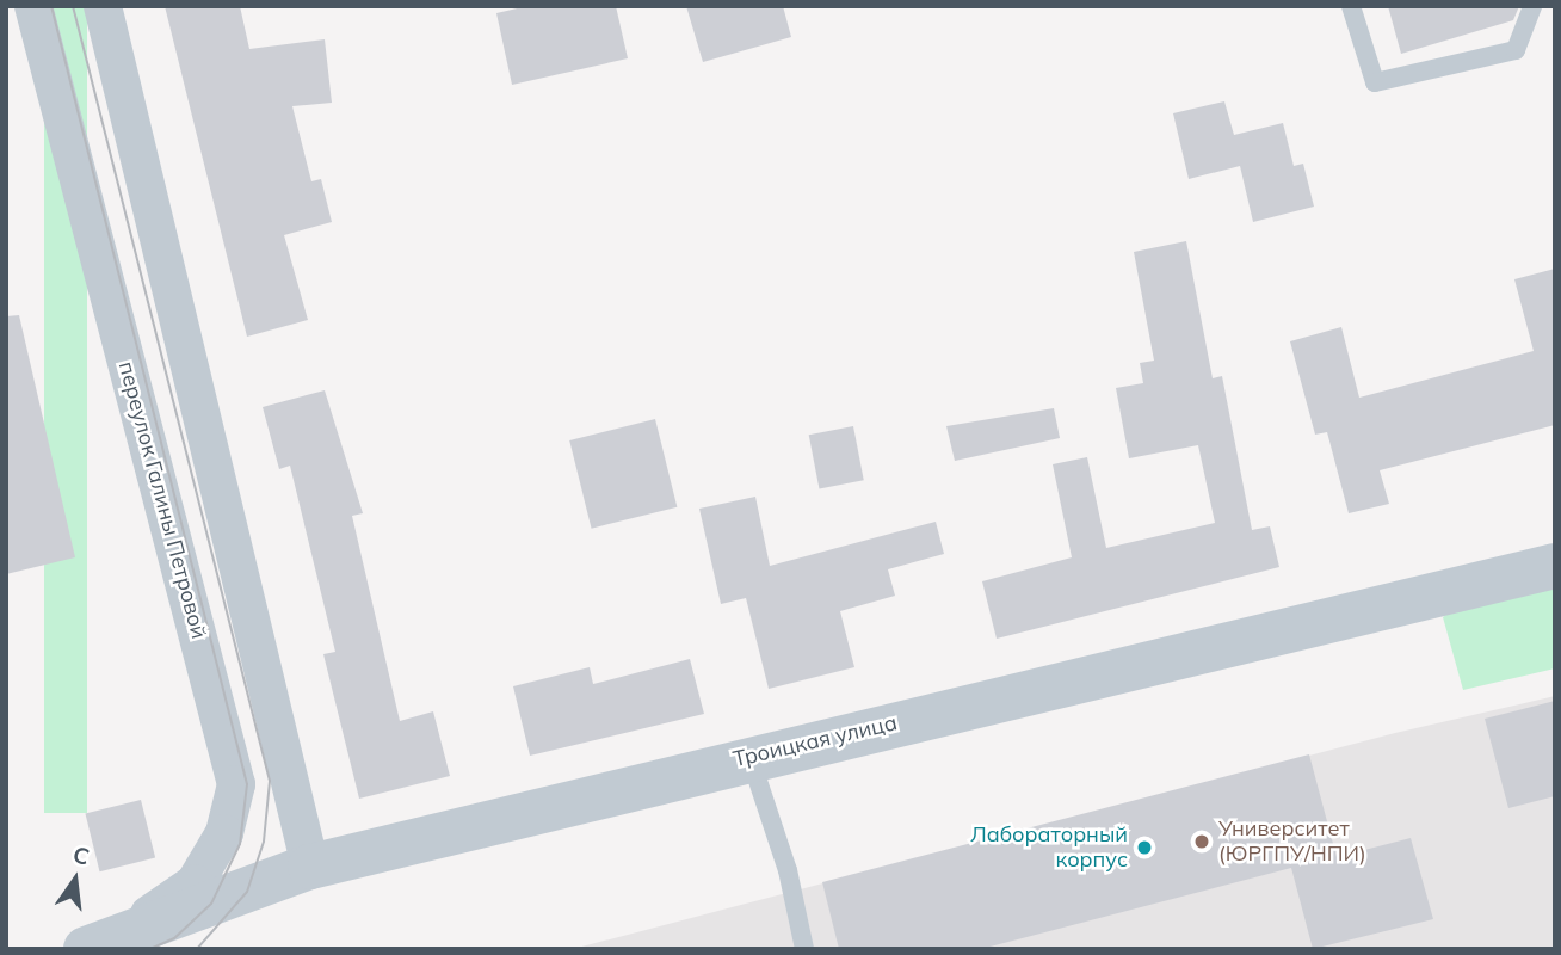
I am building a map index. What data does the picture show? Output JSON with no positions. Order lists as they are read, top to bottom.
{
  "streets": {
    "street": ["переулок Галины Петровой", "Троицкая улица"]
  },
  "crossings": [
    ["переулок Галины Петровой", "Троицкая улица"]
  ],
  "places": ["Университет (ЮРГПУ/НПИ)", "Лабораторный корпус"],
  "north": "top"
}
